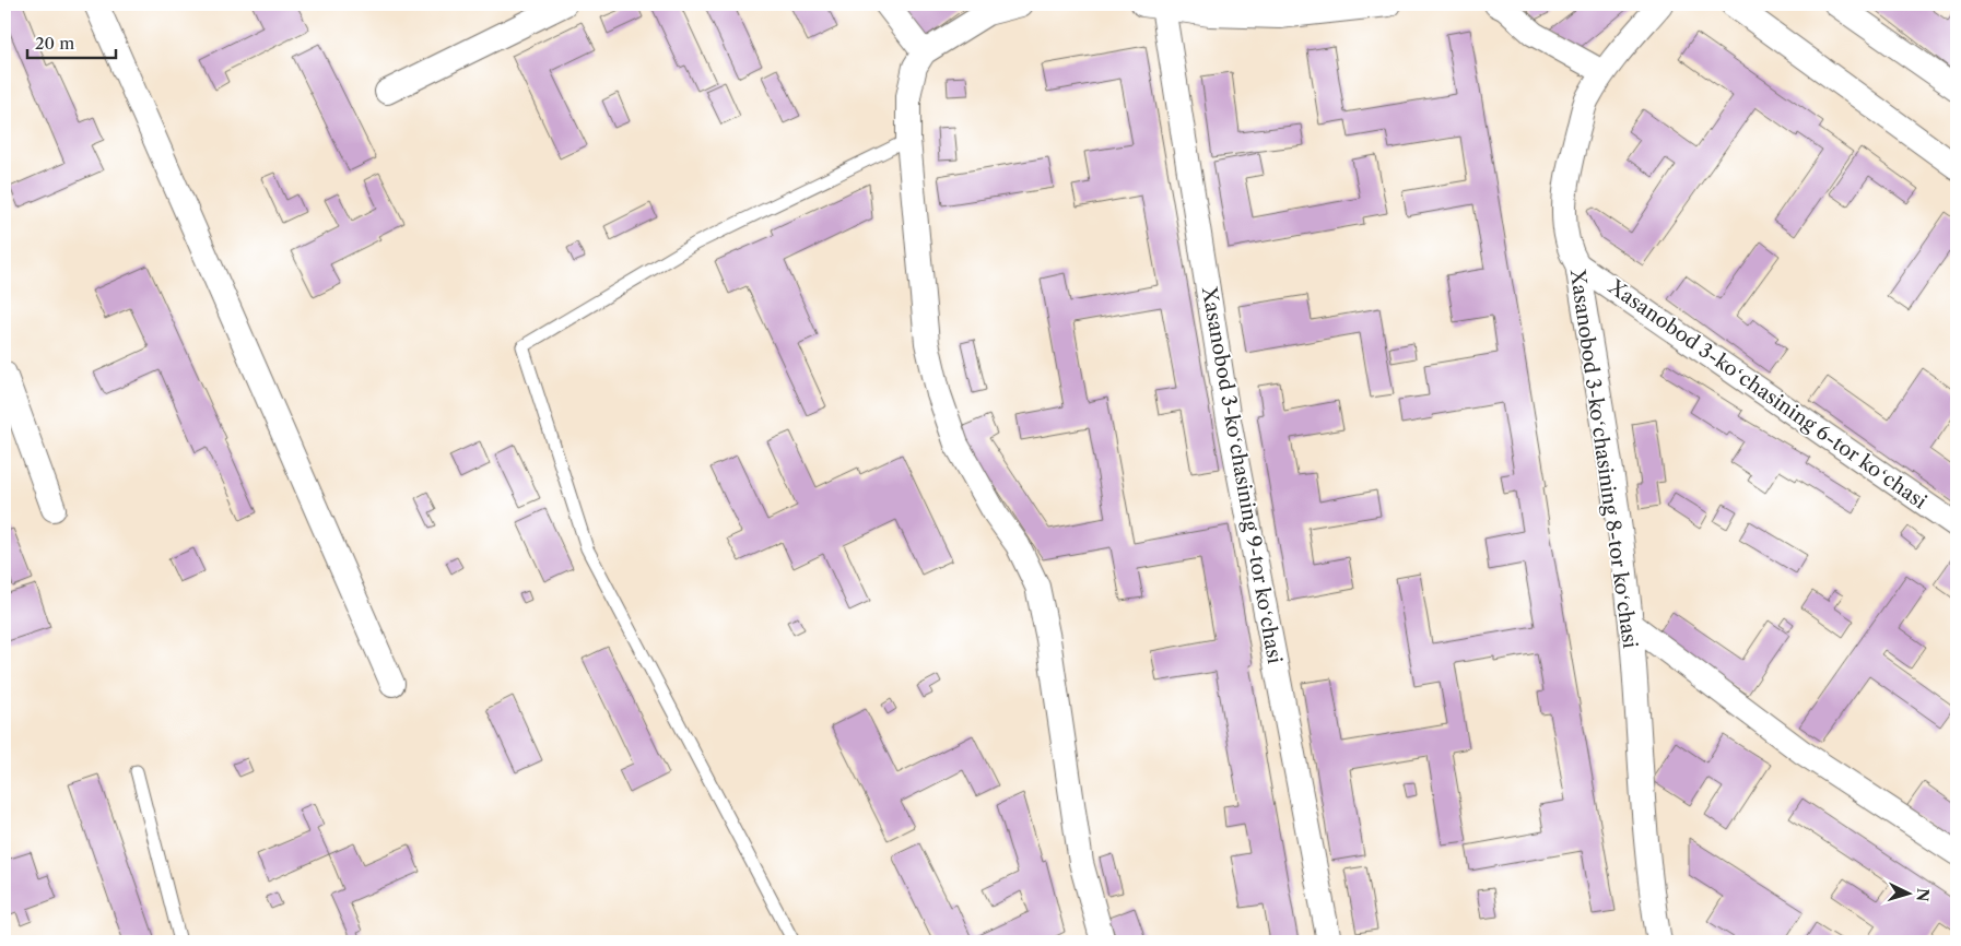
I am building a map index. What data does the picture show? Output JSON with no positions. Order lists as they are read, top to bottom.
{
  "streets": {
    "street": ["Xasanobod 3-koʻchasining 6-tor koʻchasi", "Xasanobod 3-koʻchasining 8-tor koʻchasi", "Xasanobod 3-koʻchasining 9-tor koʻchasi"]
  },
  "crossings": [
    ["Xasanobod 3-koʻchasining 6-tor koʻchasi", "Xasanobod 3-koʻchasining 8-tor koʻchasi"]
  ],
  "scale_bar": "20 m",
  "north": "right"
}
